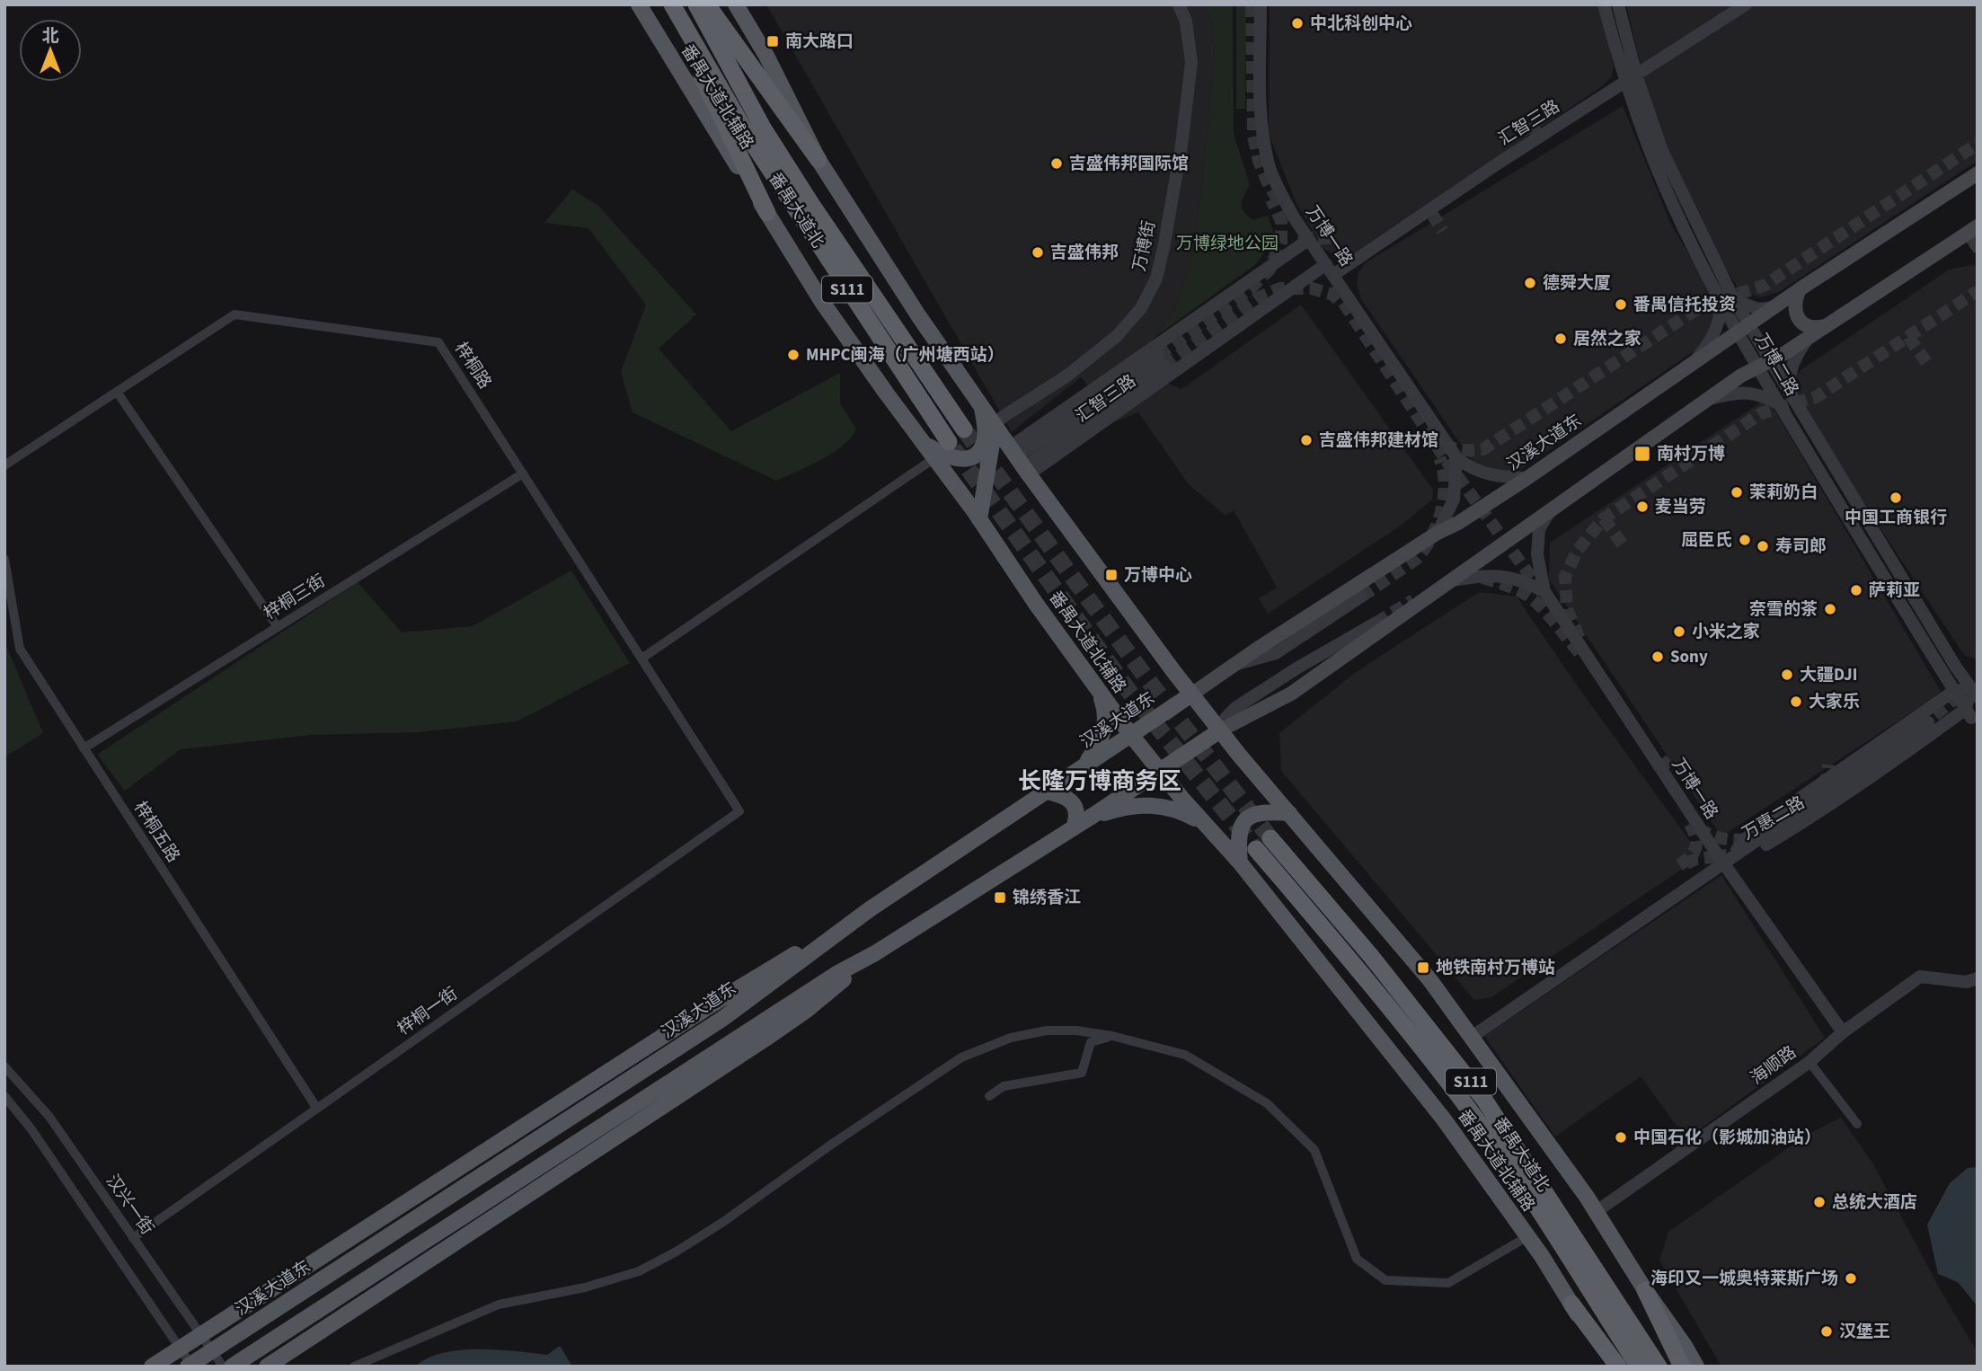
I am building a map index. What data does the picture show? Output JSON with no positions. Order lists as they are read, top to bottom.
{
  "streets": {
    "highway": ["番禺大道北", "S111"],
    "main road": ["番禺大道北辅路", "汉溪大道东"],
    "street": [
      "汇智三路",
      "万博一路",
      "万博街",
      "万博二路",
      "梓桐路",
      "梓桐三街",
      "万惠二路",
      "梓桐五路",
      "梓桐一街",
      "海顺路",
      "汉兴一街"
    ]
  },
  "crossings": [
    ["番禺大道北辅路", "汉溪大道东"],
    ["汇智三路", "万博一路"],
    ["汇智三路", "万博二路"],
    ["万博一路", "万惠二路"],
    ["万博一路", "海顺路"],
    ["万博二路", "汉溪大道东"],
    ["万博二路", "万惠二路"],
    ["梓桐路", "梓桐三街"],
    ["梓桐路", "梓桐一街"],
    ["汉溪大道东", "汉兴一街"],
    ["梓桐三街", "梓桐五路"],
    ["梓桐五路", "梓桐一街"],
    ["梓桐一街", "汉兴一街"]
  ],
  "districts": ["长隆万博商务区"],
  "parks": ["万博绿地公园"],
  "places": {
    "other": [
      "中北科创中心",
      "吉盛伟邦国际馆",
      "吉盛伟邦",
      "德舜大厦",
      "番禺信托投资",
      "居然之家",
      "MHPC闽海（广州塘西站）",
      "吉盛伟邦建材馆",
      "茉莉奶白",
      "中国工商银行",
      "麦当劳",
      "屈臣氏",
      "寿司郎",
      "萨莉亚",
      "奈雪的茶",
      "小米之家",
      "Sony",
      "大疆DJI",
      "大家乐",
      "中国石化（影城加油站）",
      "总统大酒店",
      "海印又一城奥特莱斯广场",
      "汉堡王"
    ],
    "transit": [
      "南大路口",
      "南村万博",
      "万博中心",
      "锦绣香江",
      "地铁南村万博站"
    ]
  },
  "north": "top"
}
